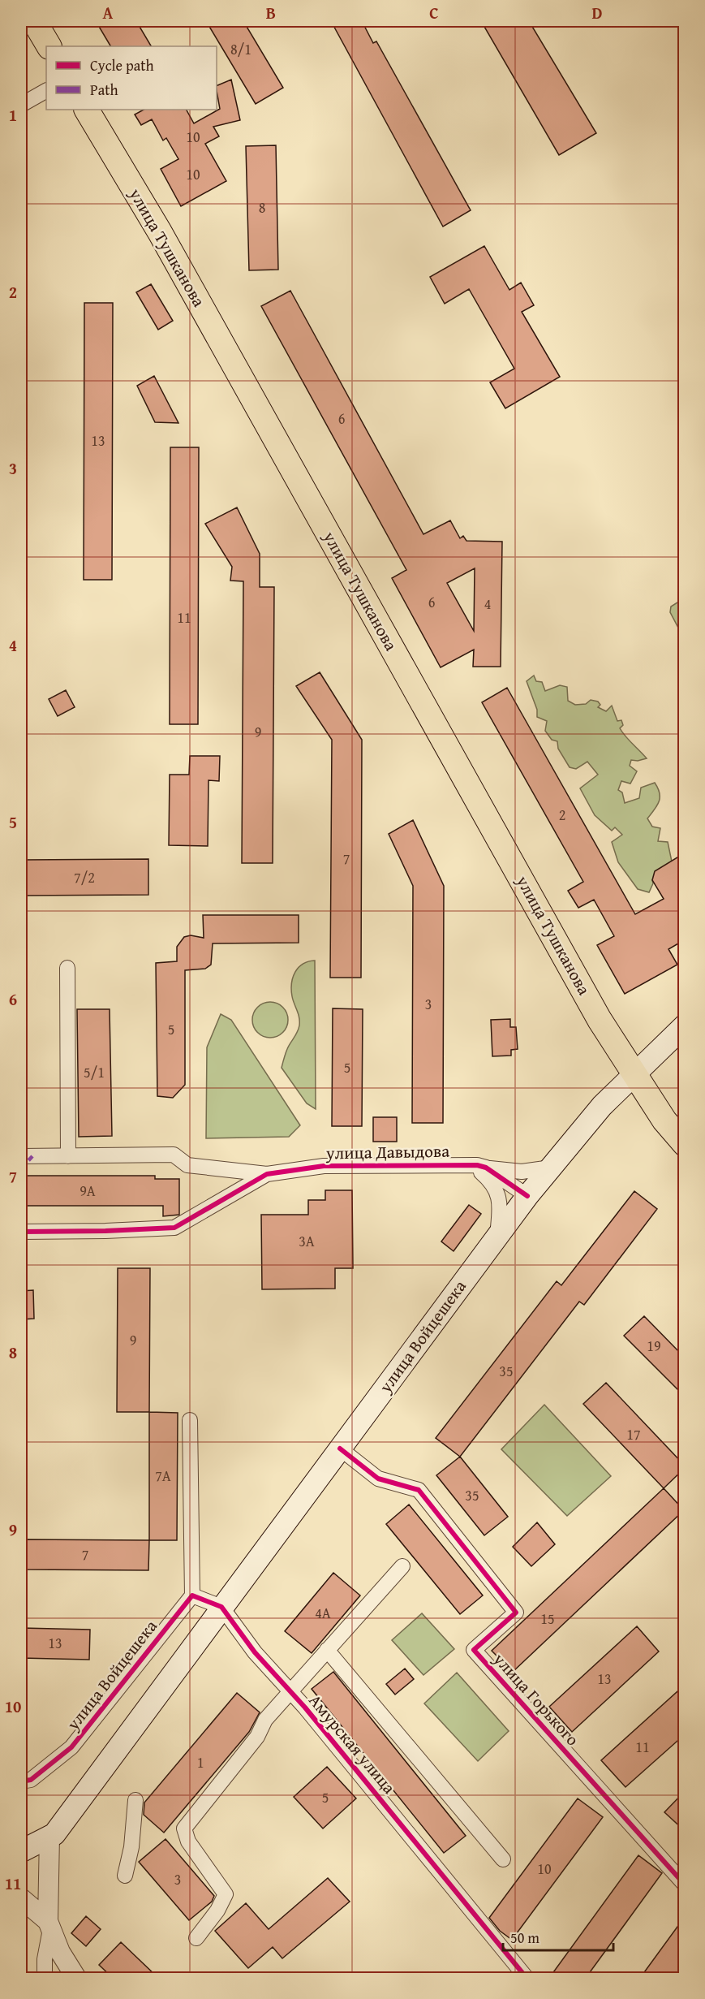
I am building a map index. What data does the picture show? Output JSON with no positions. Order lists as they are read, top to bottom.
{
  "streets": {
    "main road": ["улица Тушканова", "улица Войцешека"],
    "street": ["улица Давыдова", "улица Горького", "Амурская улица"]
  },
  "crossings": [
    ["улица Тушканова", "улица Войцешека"],
    ["улица Давыдова", "улица Войцешека"],
    ["улица Войцешека", "улица Горького"],
    ["улица Войцешека", "Амурская улица"]
  ],
  "house_numbers": [
    "8/1",
    "10",
    "10",
    "8",
    "6",
    "13",
    "6",
    "4",
    "11",
    "9",
    "2",
    "7",
    "7/2",
    "3",
    "5",
    "5",
    "5/1",
    "9А",
    "3А",
    "9",
    "19",
    "35",
    "17",
    "7А",
    "35",
    "7",
    "4А",
    "15",
    "13",
    "13",
    "11",
    "1",
    "5",
    "10",
    "3"
  ],
  "legend": ["Cycle path", "Path"],
  "scale_bar": "50 m",
  "grid": {
    "columns": [
      "A",
      "B",
      "C",
      "D"
    ],
    "rows": [
      "1",
      "2",
      "3",
      "4",
      "5",
      "6",
      "7",
      "8",
      "9",
      "10",
      "11"
    ]
  }
}
